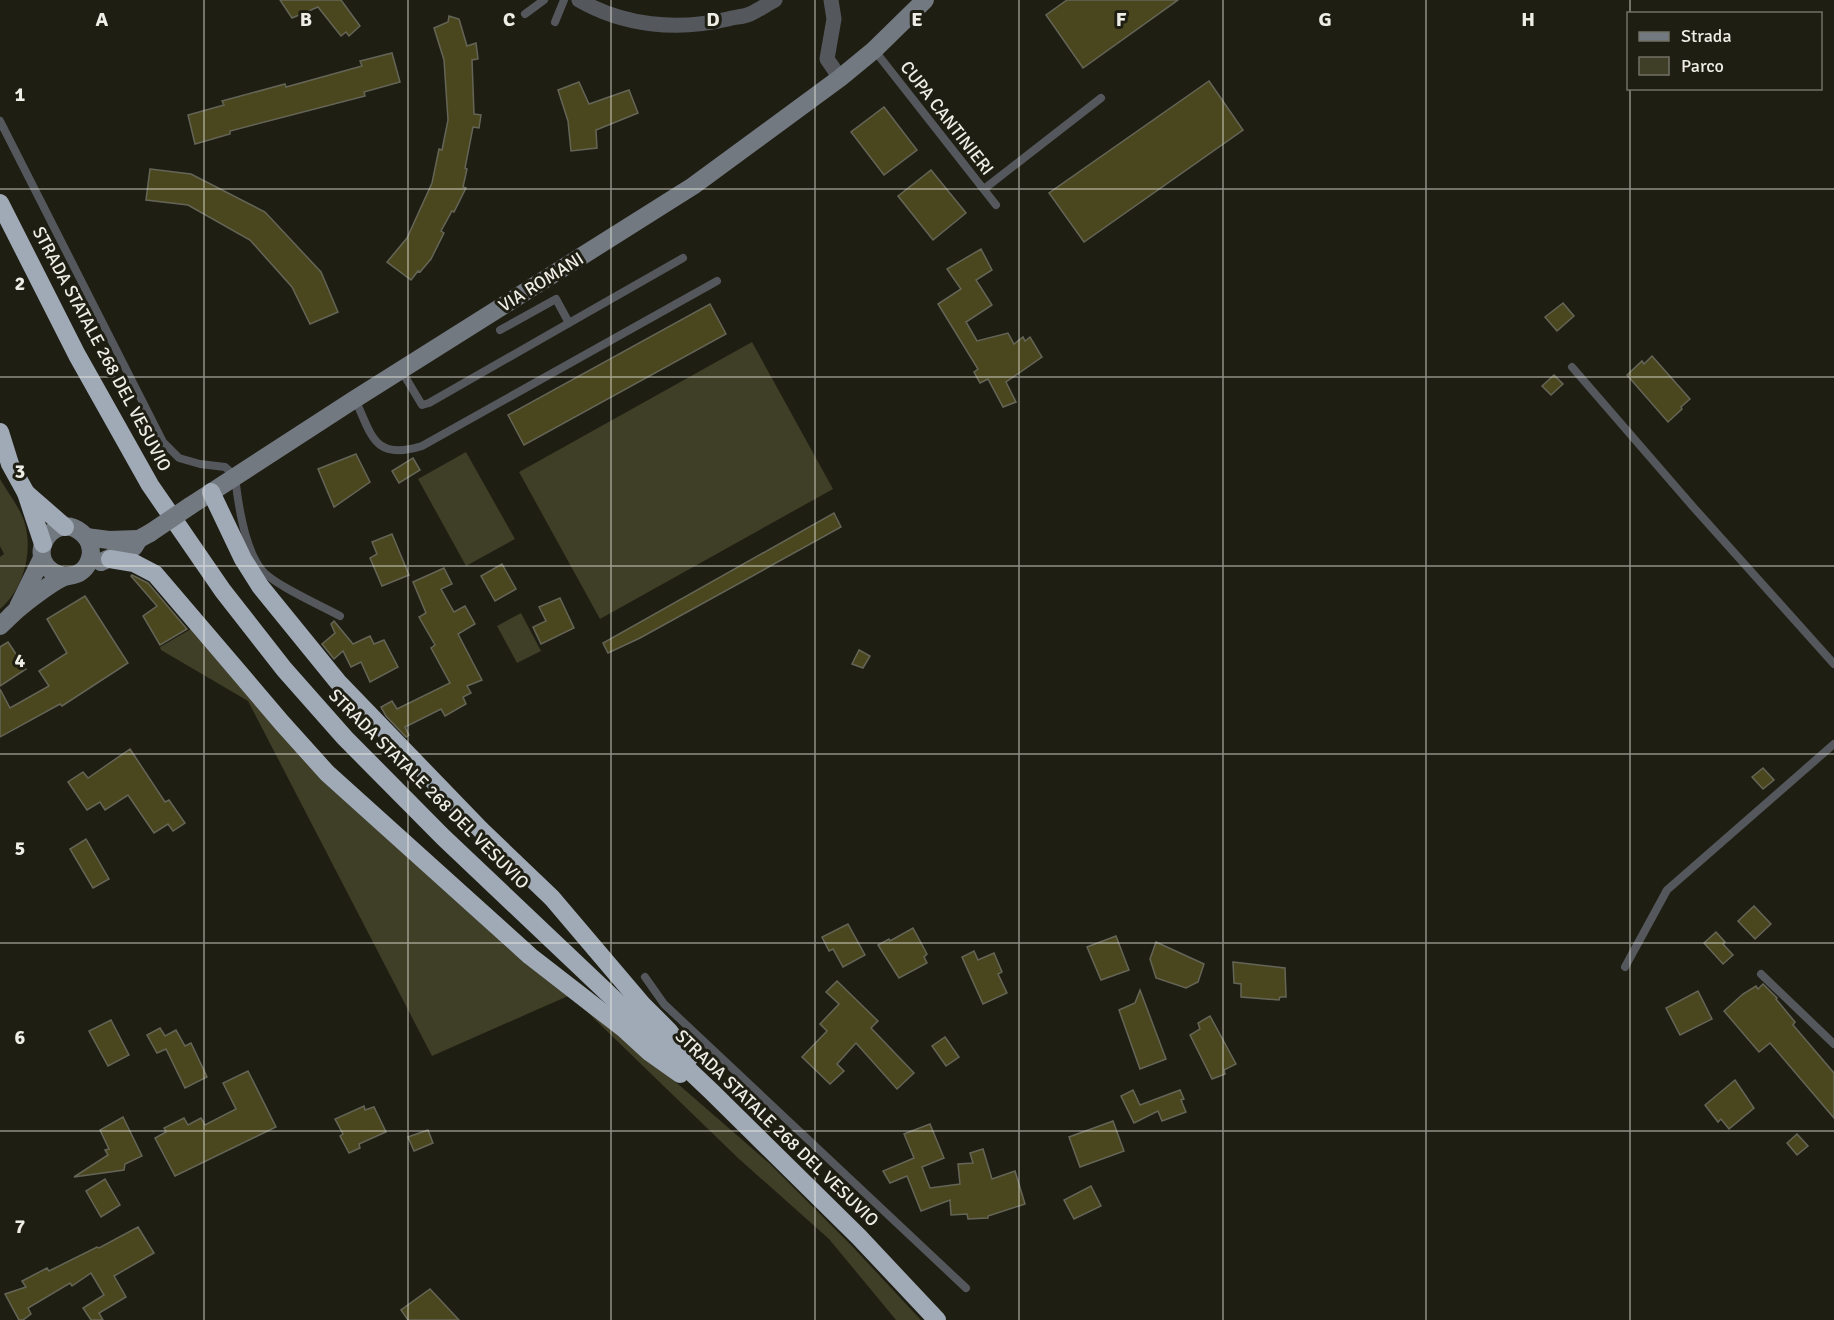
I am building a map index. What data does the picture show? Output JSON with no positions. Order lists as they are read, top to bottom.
{
  "streets": {
    "highway": ["STRADA STATALE 268 DEL VESUVIO"],
    "street": ["VIA ROMANI"],
    "lane": ["CUPA CANTINIERI"]
  },
  "crossings": [
    ["CUPA CANTINIERI", "VIA ROMANI"]
  ],
  "legend": ["Strada", "Parco"],
  "grid": {
    "columns": [
      "A",
      "B",
      "C",
      "D",
      "E",
      "F",
      "G",
      "H"
    ],
    "rows": [
      "1",
      "2",
      "3",
      "4",
      "5",
      "6",
      "7"
    ]
  }
}
